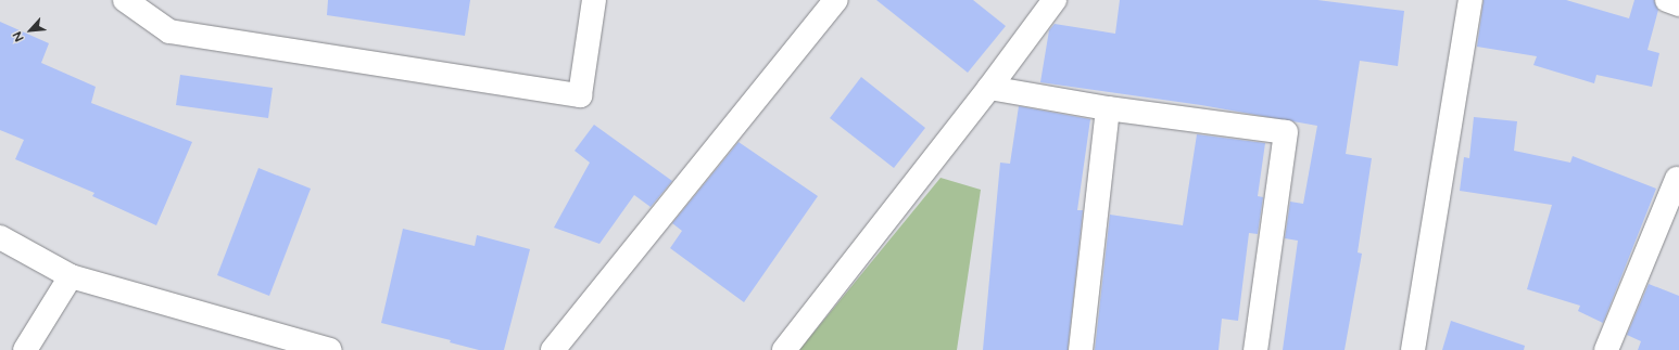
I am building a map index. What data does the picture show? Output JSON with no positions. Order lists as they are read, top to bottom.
{
  "north": "bottom left"
}
